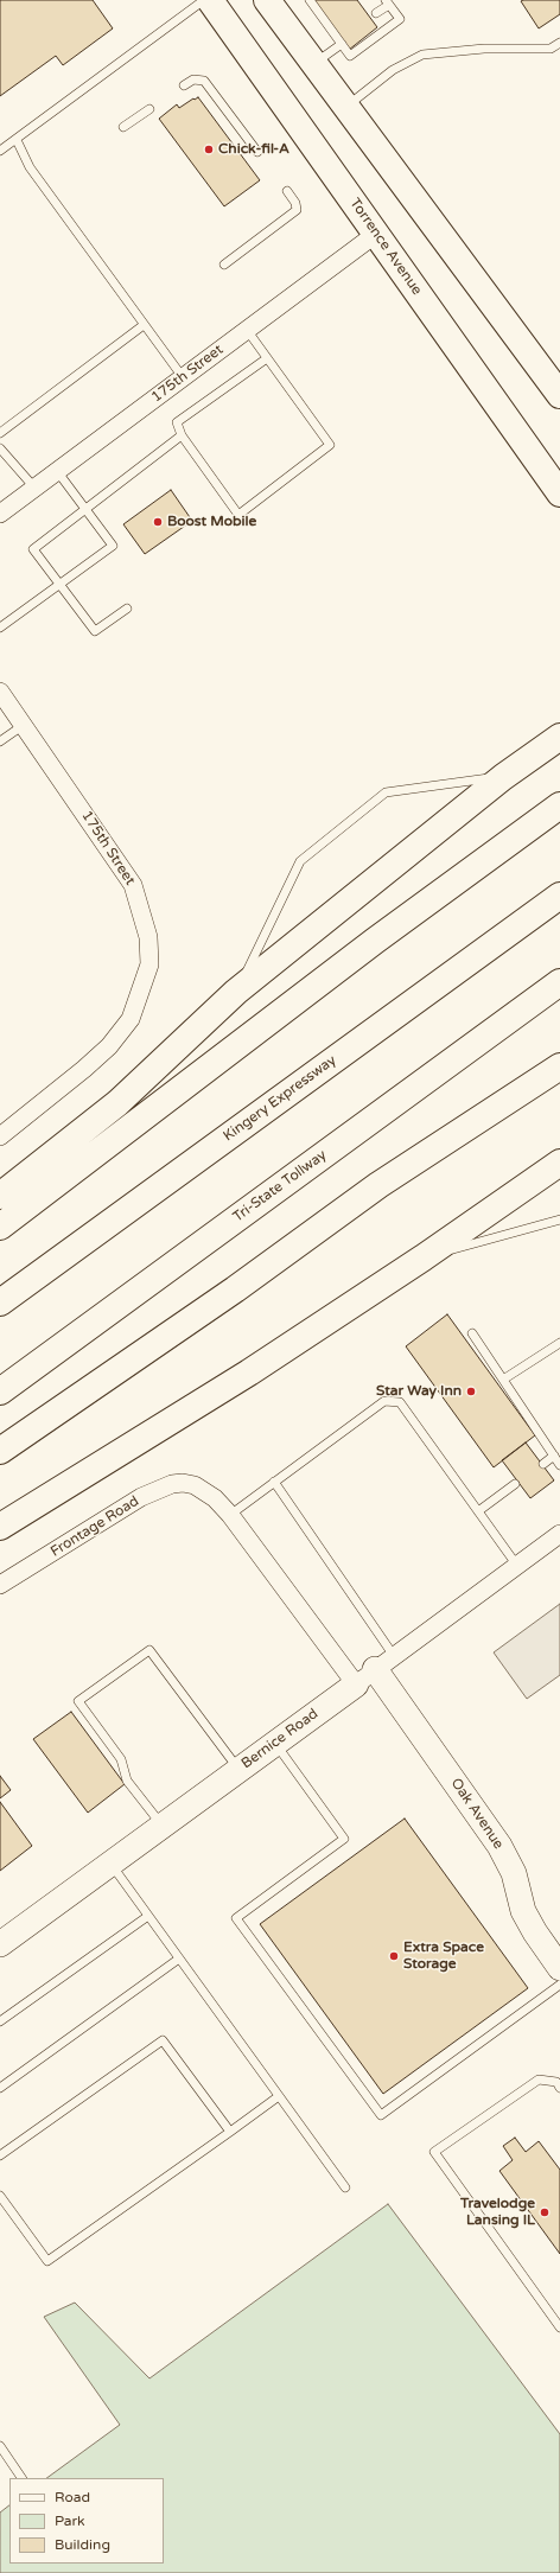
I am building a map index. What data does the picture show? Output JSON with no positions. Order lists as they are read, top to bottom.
{
  "streets": {
    "main road": ["Torrence Avenue", "Kingery Expressway", "Tri-State Tollway"],
    "street": [
      "175th Street",
      "Frontage Road",
      "Bernice Road",
      "Oak Avenue"
    ]
  },
  "crossings": [
    ["Torrence Avenue", "175th Street"],
    ["Bernice Road", "Oak Avenue"]
  ],
  "places": [
    "Chick-fil-A",
    "Boost Mobile",
    "Star Way Inn",
    "Extra Space Storage",
    "Travelodge Lansing IL"
  ],
  "legend": ["Road", "Park", "Building"]
}
